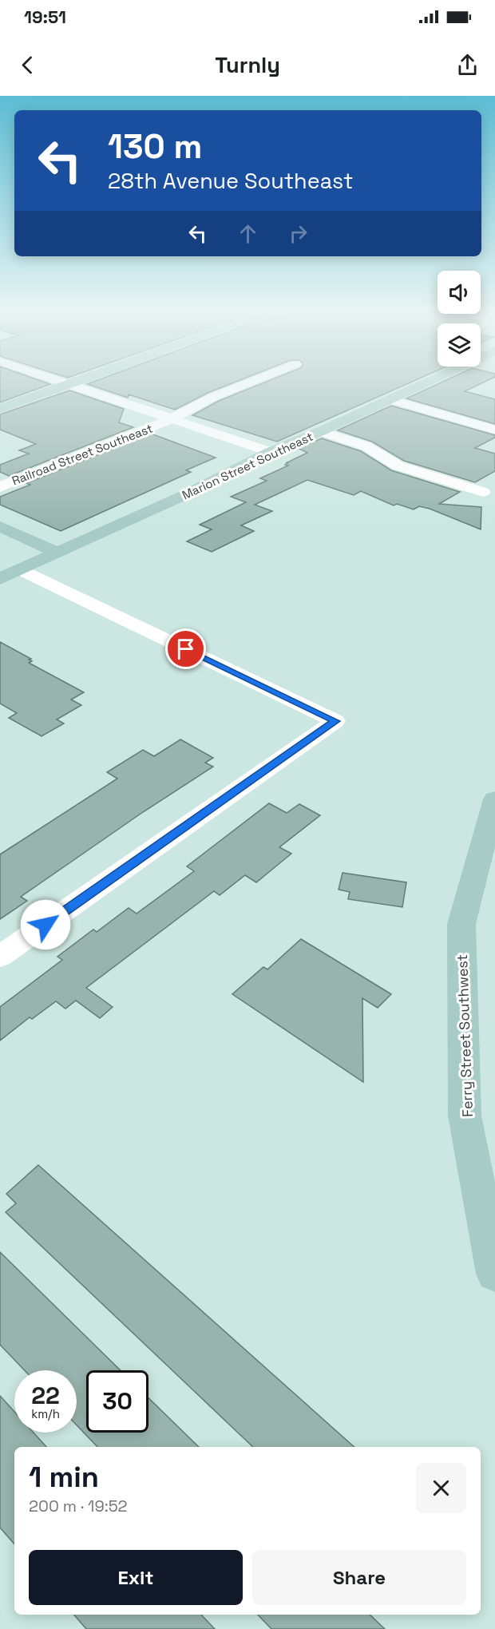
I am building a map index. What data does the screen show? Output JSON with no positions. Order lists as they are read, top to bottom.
{
  "streets": {
    "street": ["Railroad Street Southeast", "Marion Street Southeast", "Ferry Street Southwest"]
  },
  "page": {
    "status": "19:51",
    "header": "Turnly",
    "turn": ["130 m", "28th Avenue Southeast"],
    "speed": "22 km/h",
    "limit": "30",
    "heading": ["1 min", "200 m · 19:52"],
    "buttons": ["Exit", "Share"]
  }
}
